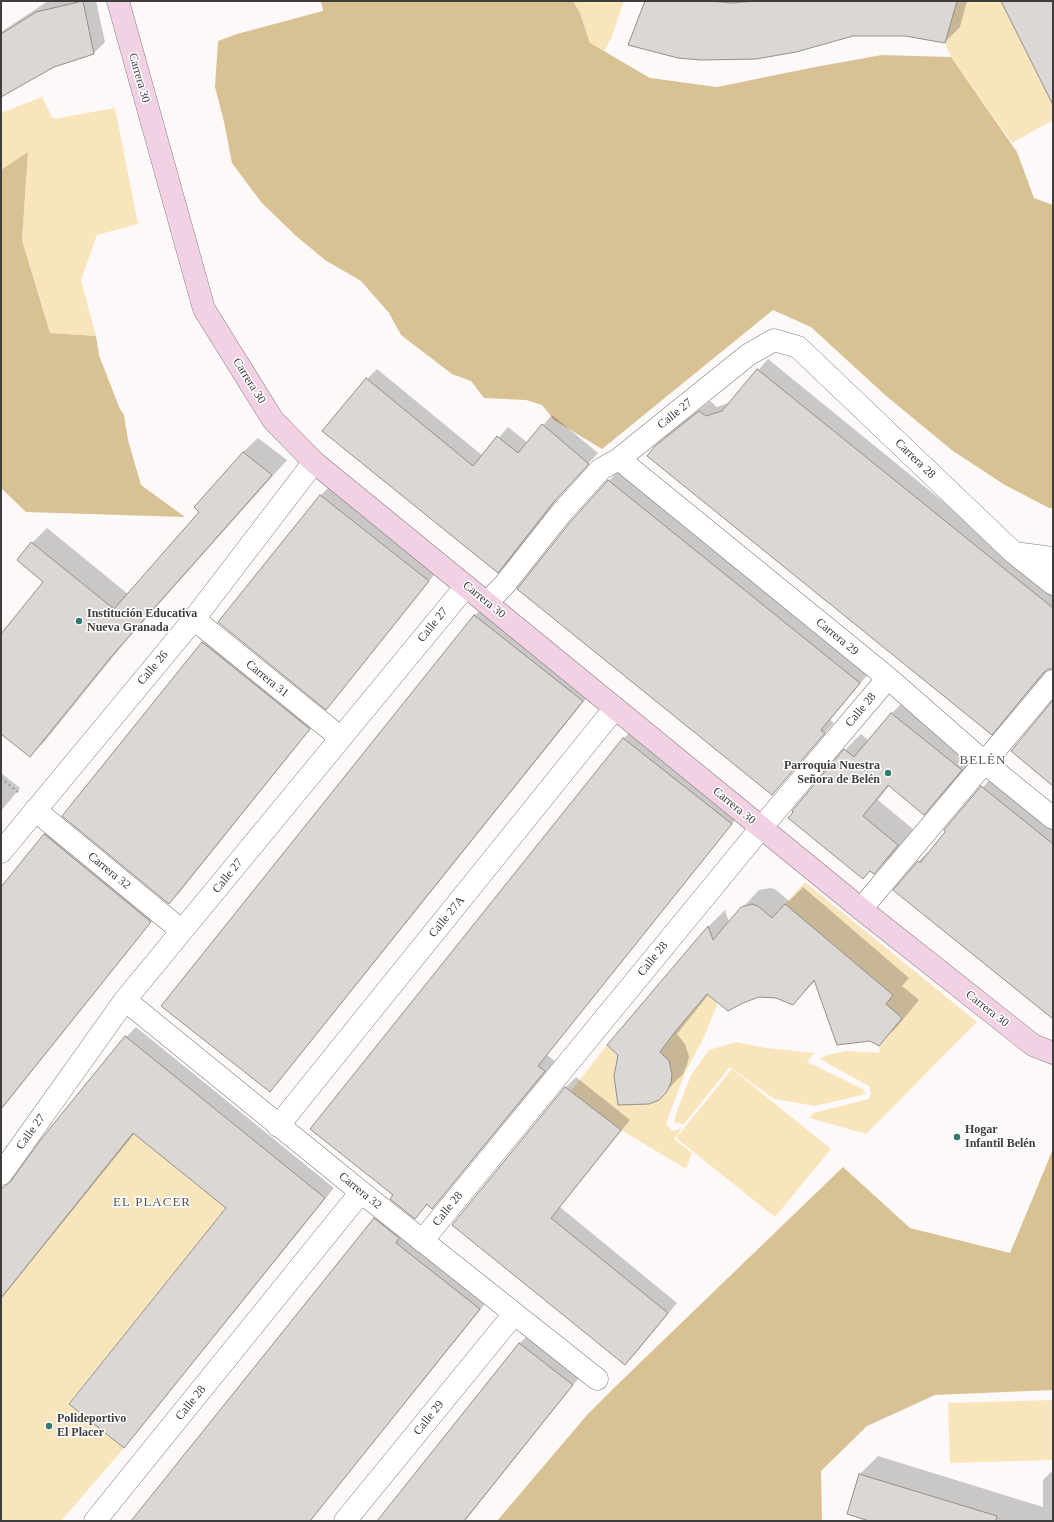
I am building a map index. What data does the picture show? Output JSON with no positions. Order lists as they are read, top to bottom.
{
  "streets": {
    "street": [
      "Carrera 30",
      "Calle 27",
      "Carrera 28",
      "Carrera 29",
      "Calle 26",
      "Carrera 31",
      "Calle 28",
      "Carrera 32",
      "Calle 27A",
      "Calle 29"
    ]
  },
  "crossings": [
    ["Carrera 30", "Calle 27"],
    ["Carrera 30", "Calle 26"],
    ["Carrera 30", "Calle 28"],
    ["Carrera 30", "Calle 27A"],
    ["Calle 27", "Carrera 28"],
    ["Calle 27", "Carrera 29"],
    ["Calle 27", "Carrera 31"],
    ["Calle 27", "Carrera 32"],
    ["Carrera 29", "Calle 28"],
    ["Calle 26", "Carrera 31"],
    ["Calle 26", "Carrera 32"],
    ["Calle 28", "Carrera 32"],
    ["Carrera 32", "Calle 27A"],
    ["Carrera 32", "Calle 29"]
  ],
  "districts": ["BELÉN", "EL PLACER"],
  "places": [
    "Institución Educativa Nueva Granada",
    "Parroquia Nuestra Señora de Belén",
    "Hogar Infantil Belén",
    "Polideportivo El Placer"
  ]
}
